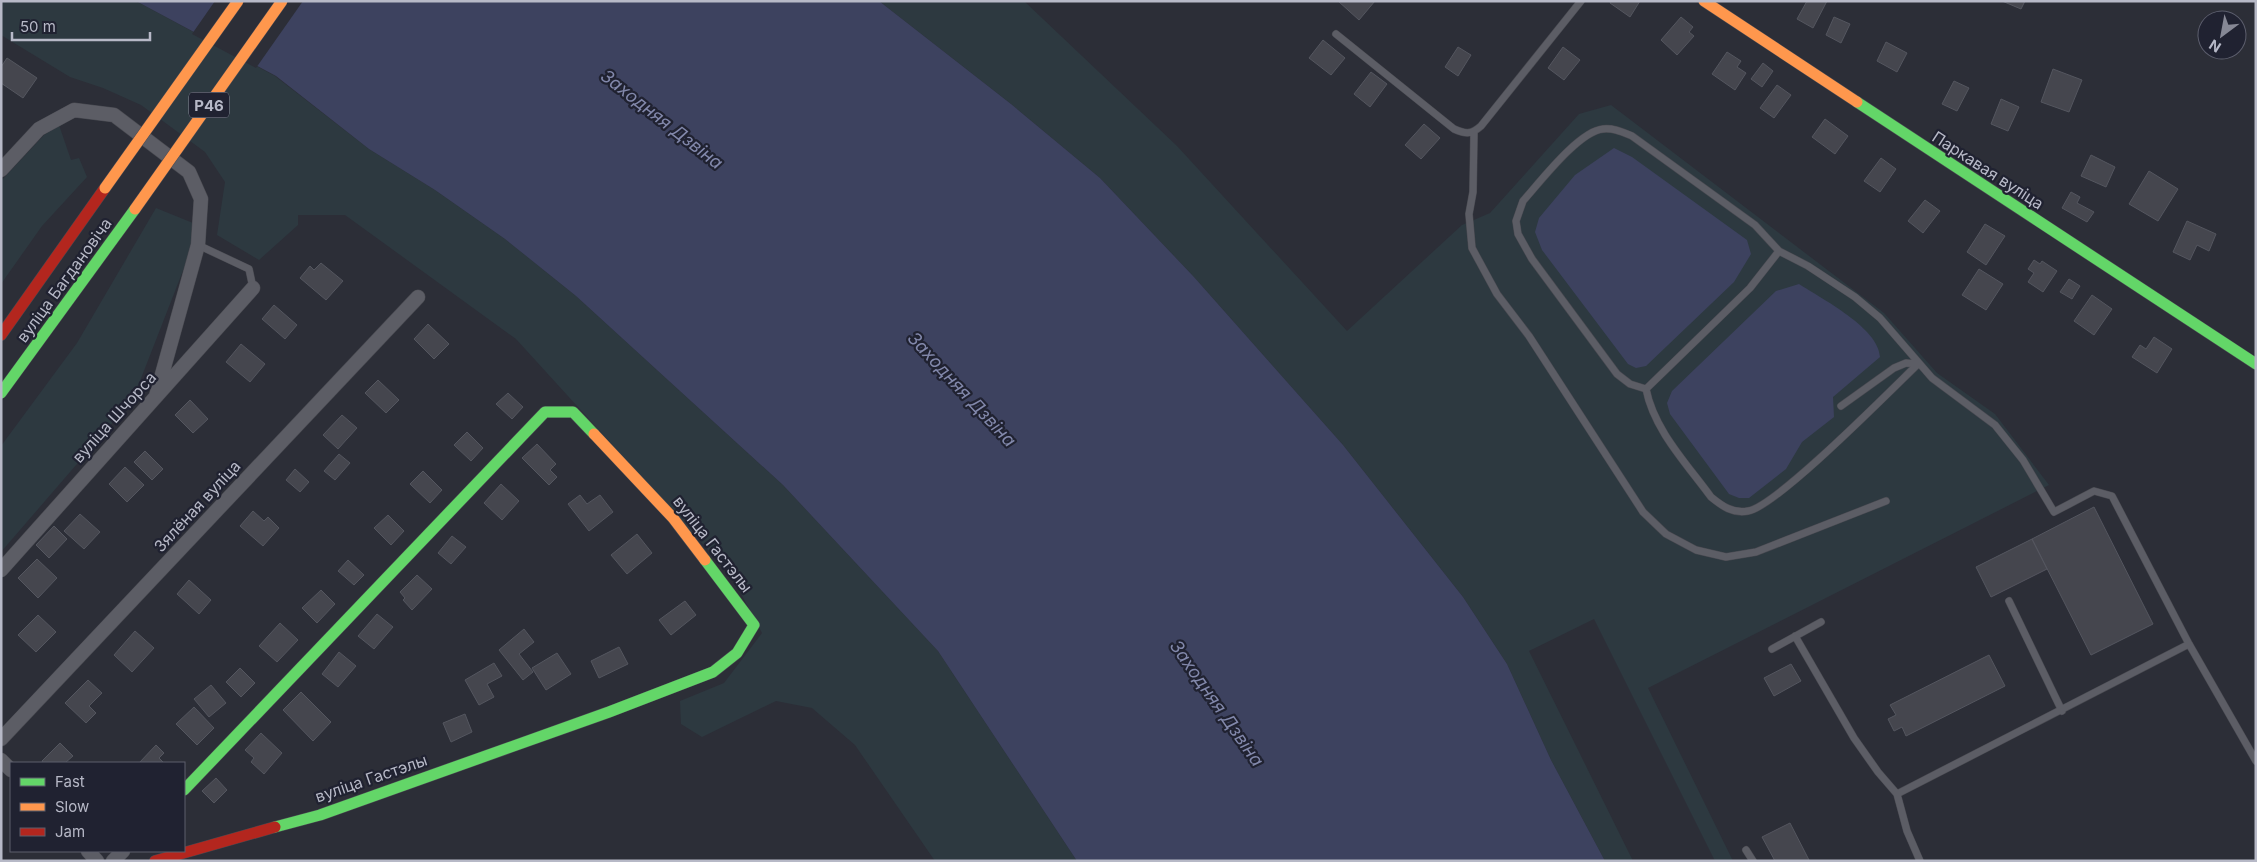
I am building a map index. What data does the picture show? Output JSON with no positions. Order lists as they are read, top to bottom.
{
  "streets": {
    "street": [
      "Р46",
      "Паркавая вуліца",
      "вуліца Багдановіча",
      "вуліца Шчорса",
      "Зялёная вуліца",
      "вуліца Гастэлы"
    ]
  },
  "water": ["Заходняя Дзвіна"],
  "legend": ["Fast", "Slow", "Jam"],
  "scale_bar": "50 m",
  "north": "bottom left"
}
